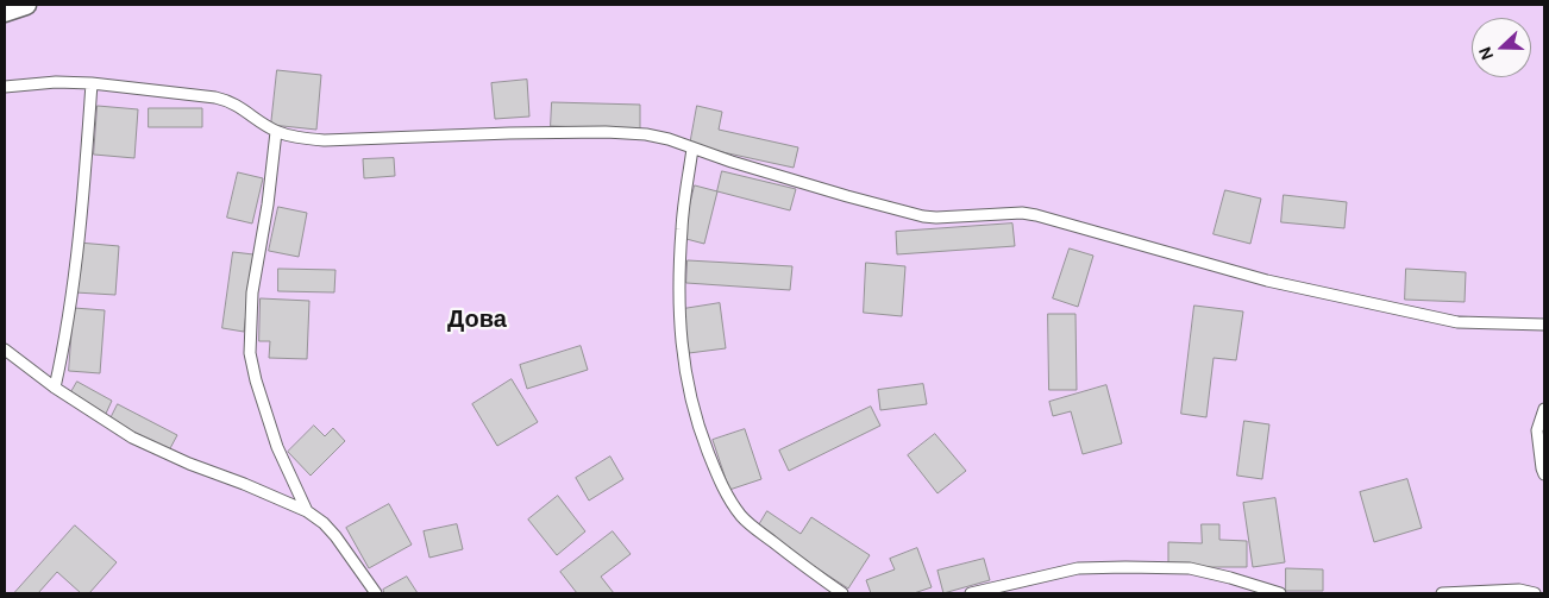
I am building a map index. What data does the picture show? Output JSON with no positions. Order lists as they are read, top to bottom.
{
  "districts": ["Дова"],
  "north": "left"
}
